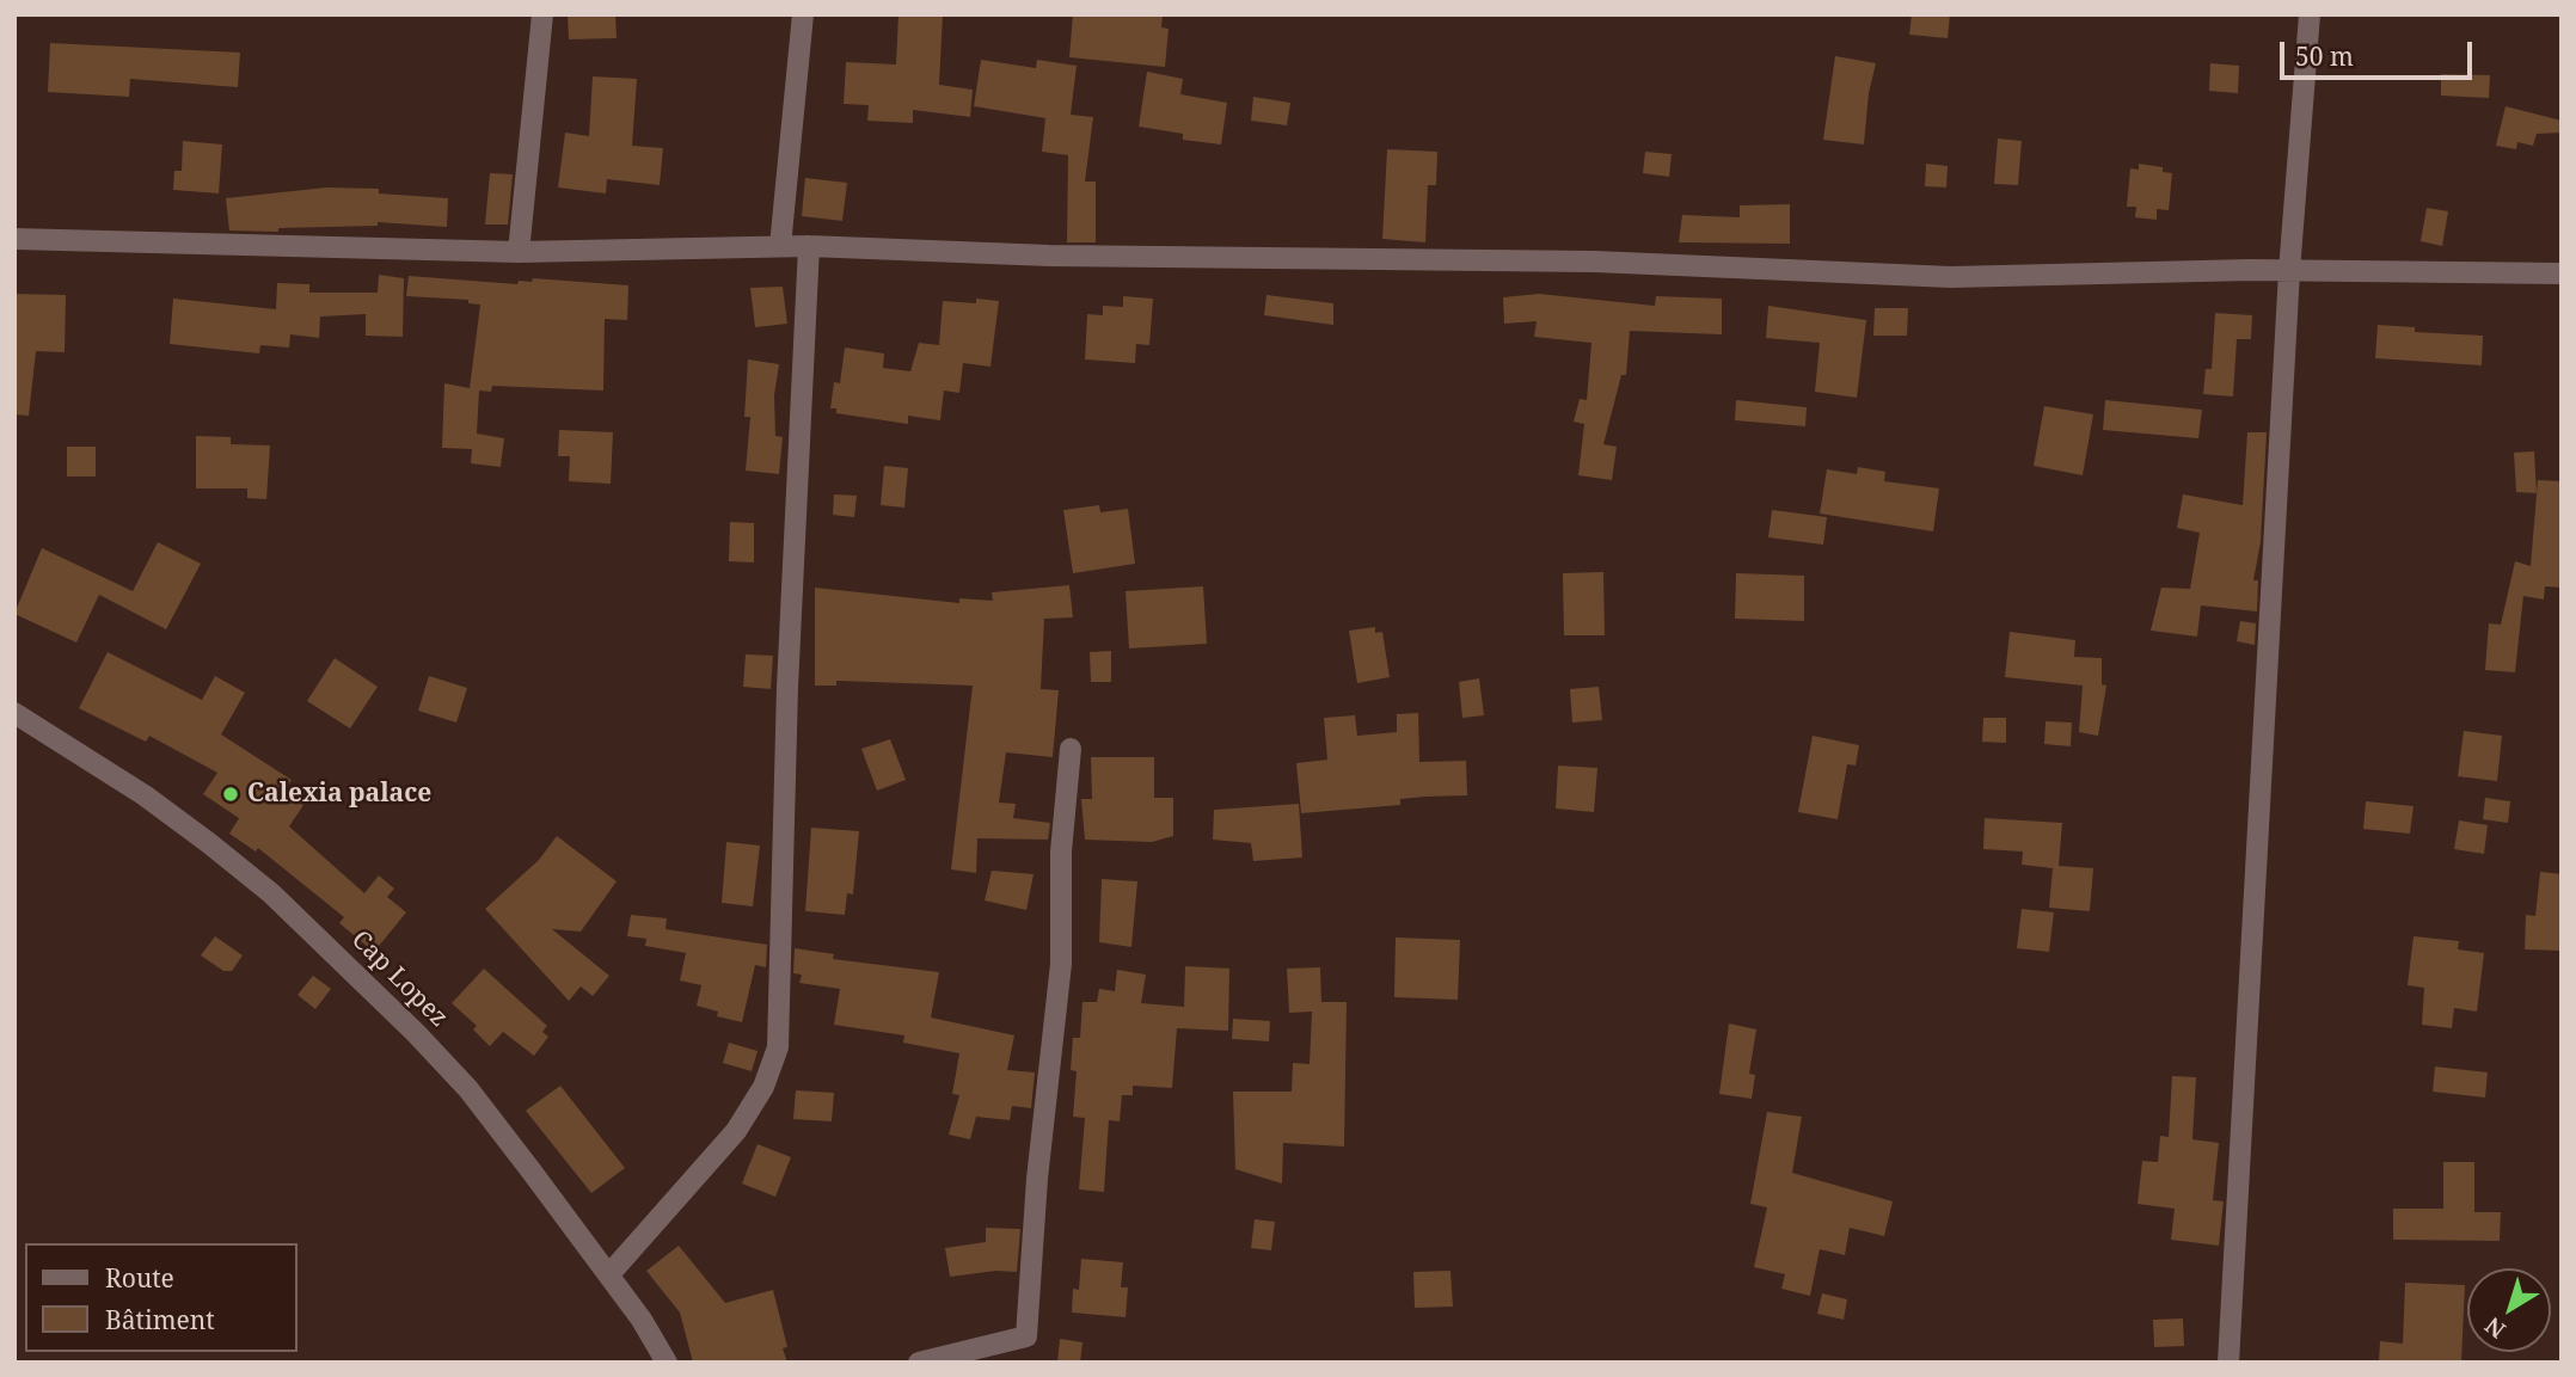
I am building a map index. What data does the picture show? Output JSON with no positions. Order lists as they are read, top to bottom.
{
  "streets": {
    "street": ["Cap Lopez"]
  },
  "places": ["Calexia palace"],
  "legend": ["Route", "Bâtiment"],
  "scale_bar": "50 m",
  "north": "bottom left"
}
